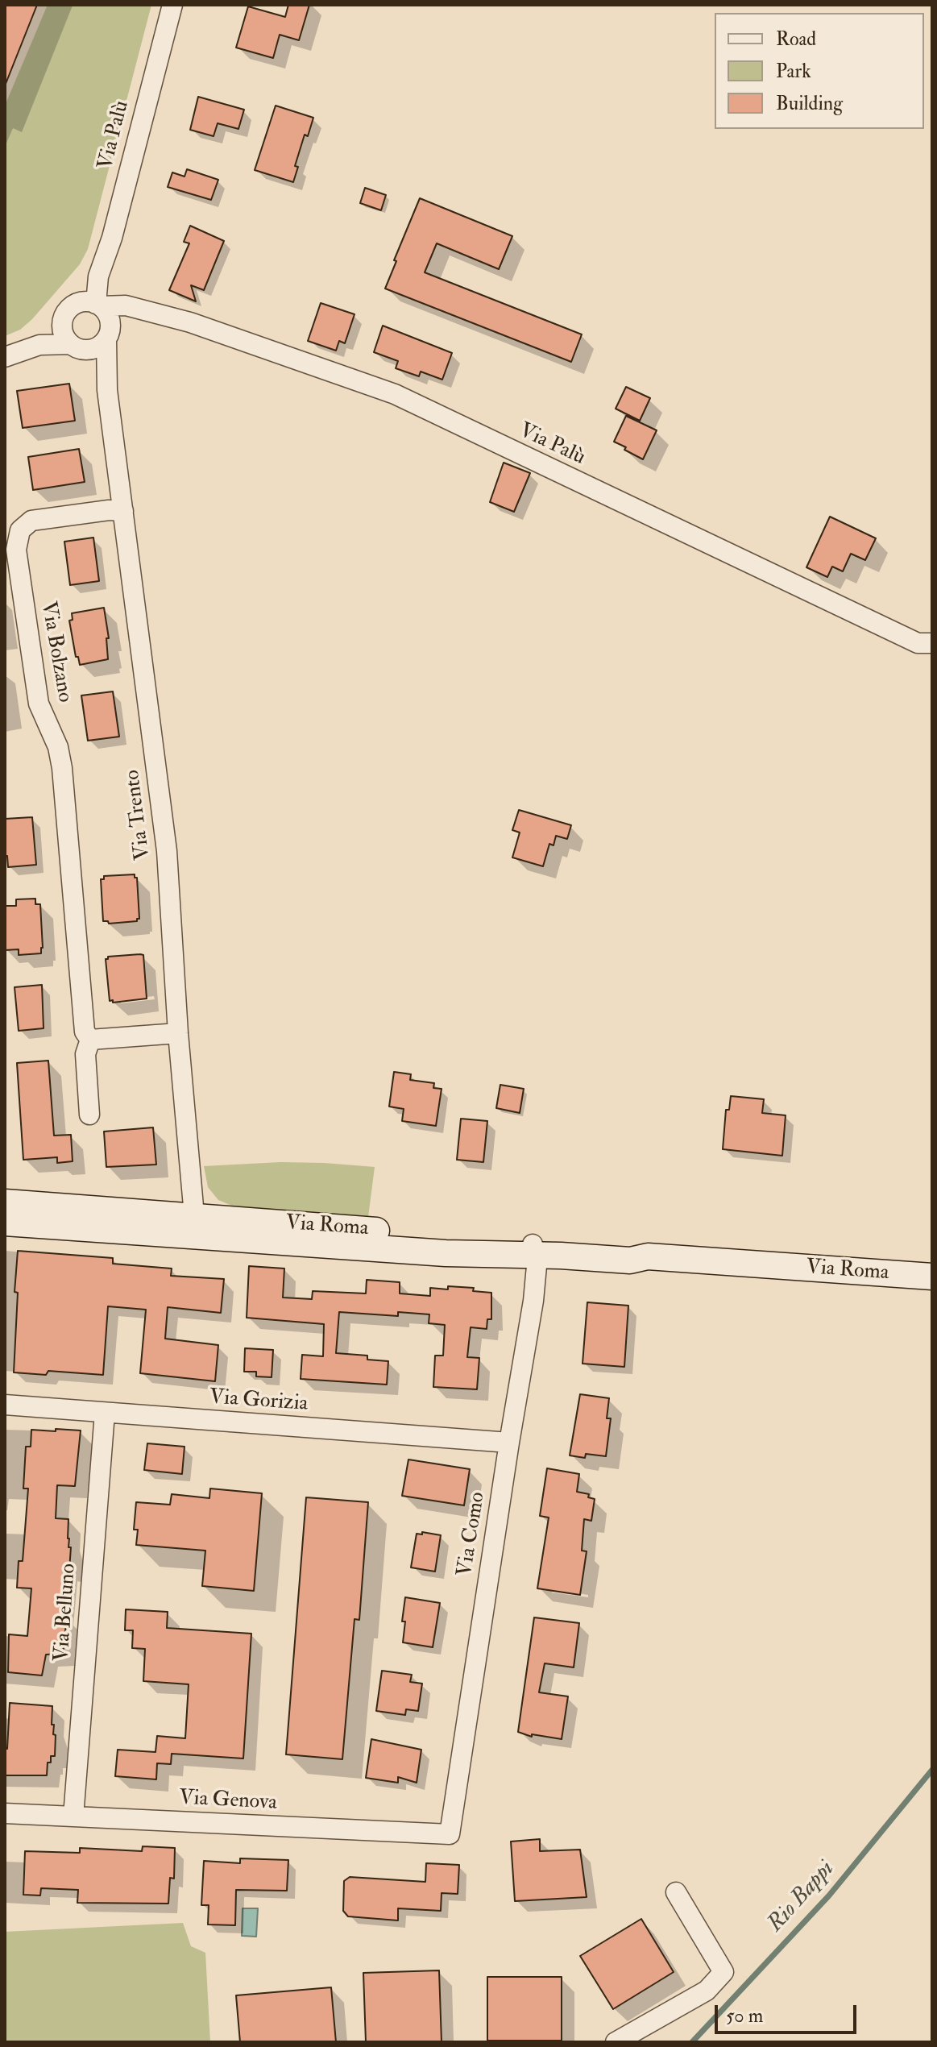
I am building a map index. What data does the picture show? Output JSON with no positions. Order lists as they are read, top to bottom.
{
  "streets": {
    "street": [
      "Via Palù",
      "Via Bolzano",
      "Via Trento",
      "Via Roma",
      "Via Gorizia",
      "Via Como",
      "Via Belluno",
      "Via Genova"
    ]
  },
  "crossings": [
    ["Via Palù", "Via Trento"],
    ["Via Bolzano", "Via Trento"],
    ["Via Trento", "Via Roma"],
    ["Via Roma", "Via Como"],
    ["Via Gorizia", "Via Como"],
    ["Via Gorizia", "Via Belluno"],
    ["Via Como", "Via Genova"],
    ["Via Belluno", "Via Genova"]
  ],
  "water": ["Rio Bappi"],
  "legend": ["Road", "Park", "Building"],
  "scale_bar": "50 m"
}
